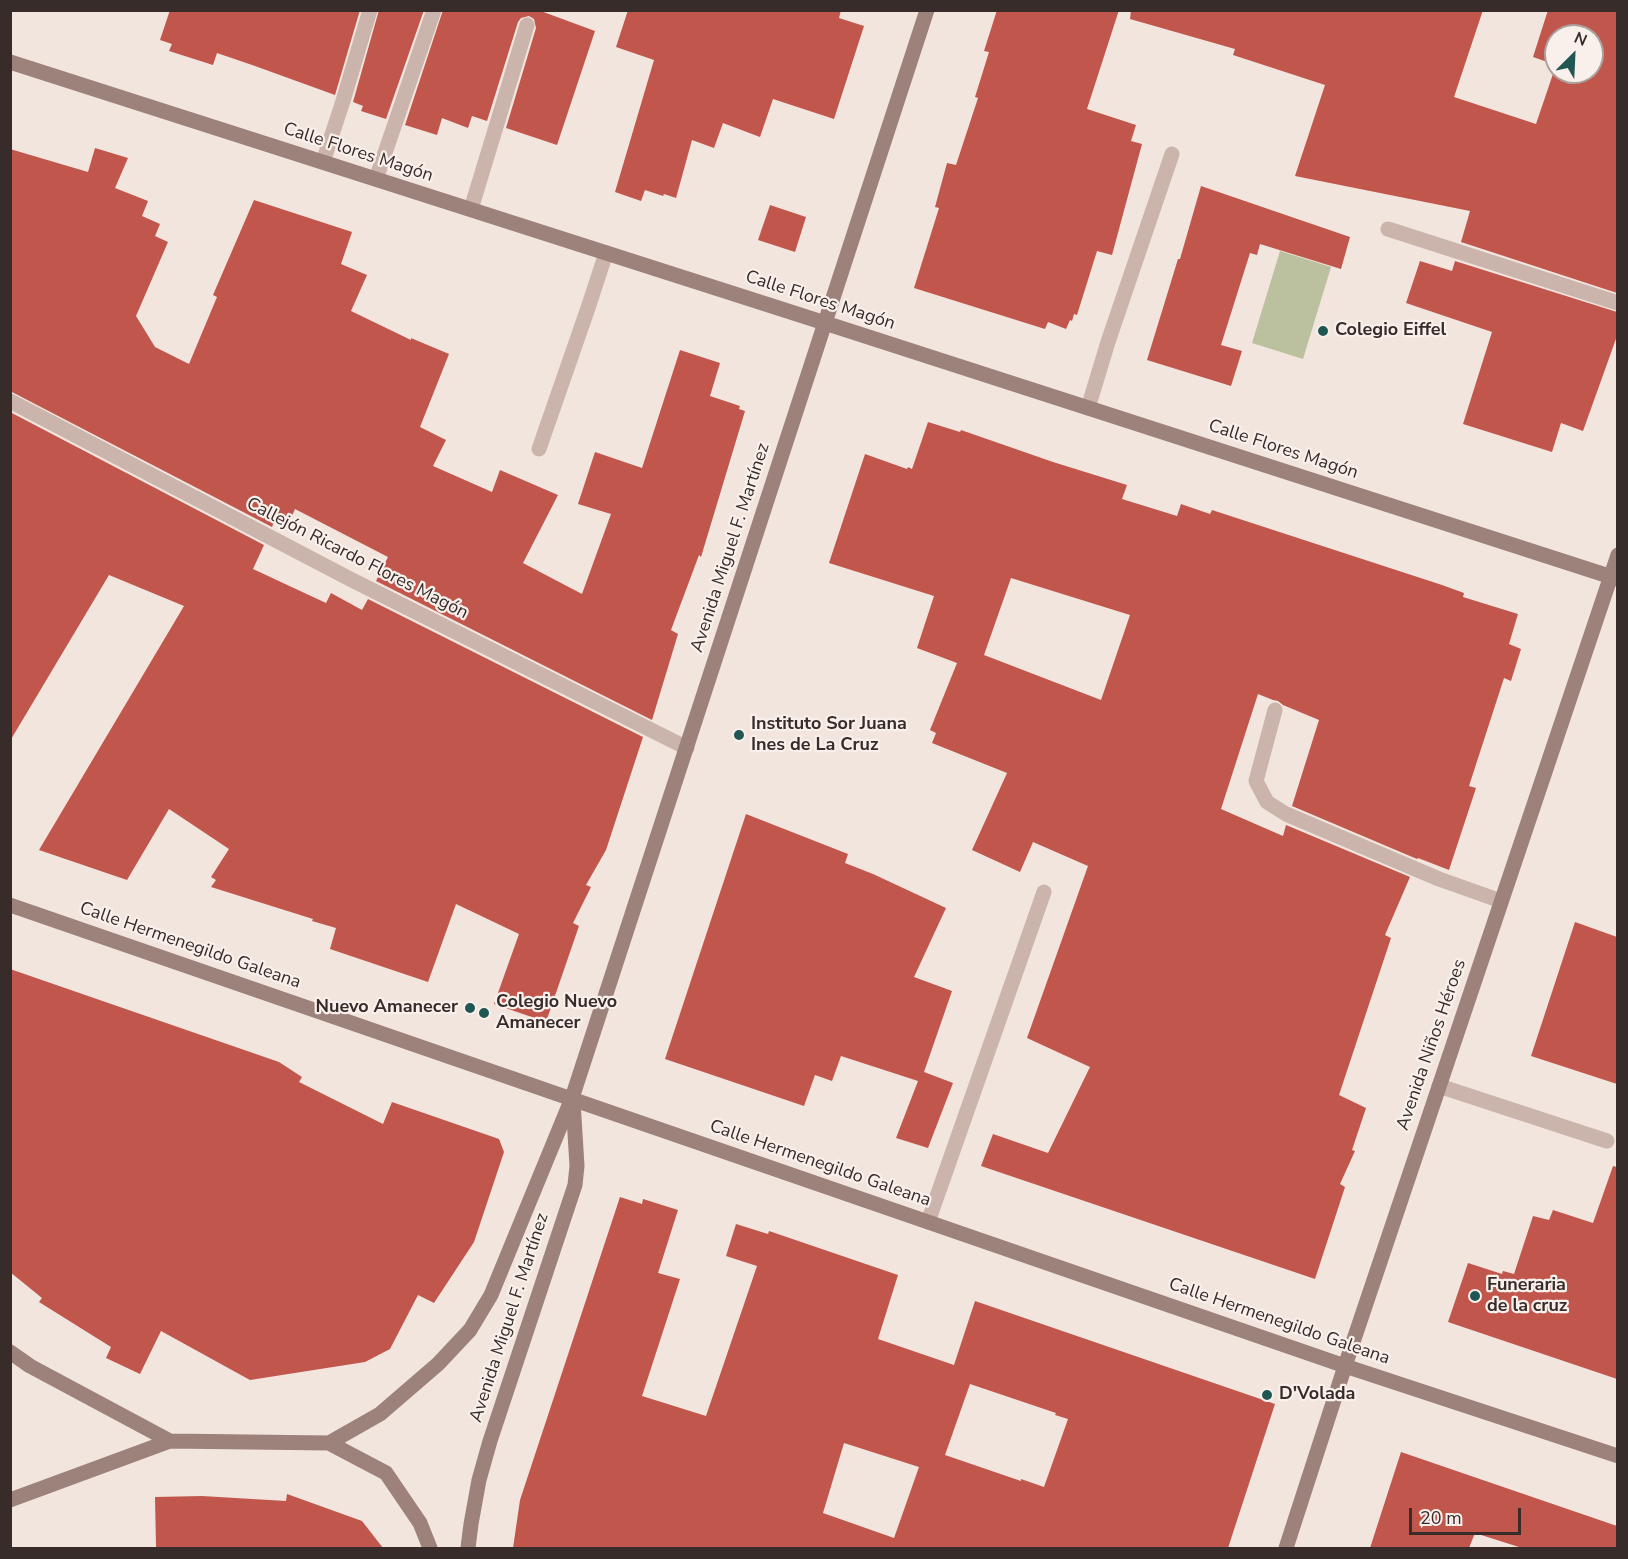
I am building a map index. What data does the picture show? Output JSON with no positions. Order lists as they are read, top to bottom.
{
  "streets": {
    "street": [
      "Calle Flores Magón",
      "Avenida Miguel F. Martínez",
      "Calle Hermenegildo Galeana",
      "Avenida Niños Héroes"
    ],
    "lane": ["Callejón Ricardo Flores Magón"]
  },
  "crossings": [
    ["Calle Flores Magón", "Avenida Miguel F. Martínez"],
    ["Calle Flores Magón", "Avenida Niños Héroes"],
    ["Avenida Miguel F. Martínez", "Callejón Ricardo Flores Magón"],
    ["Avenida Miguel F. Martínez", "Calle Hermenegildo Galeana"],
    ["Calle Hermenegildo Galeana", "Avenida Niños Héroes"]
  ],
  "places": [
    "Colegio Eiffel",
    "Instituto Sor Juana Ines de La Cruz",
    "Nuevo Amanecer",
    "Colegio Nuevo Amanecer",
    "Funeraria de la cruz",
    "D'Volada"
  ],
  "scale_bar": "20 m",
  "north": "top right"
}
